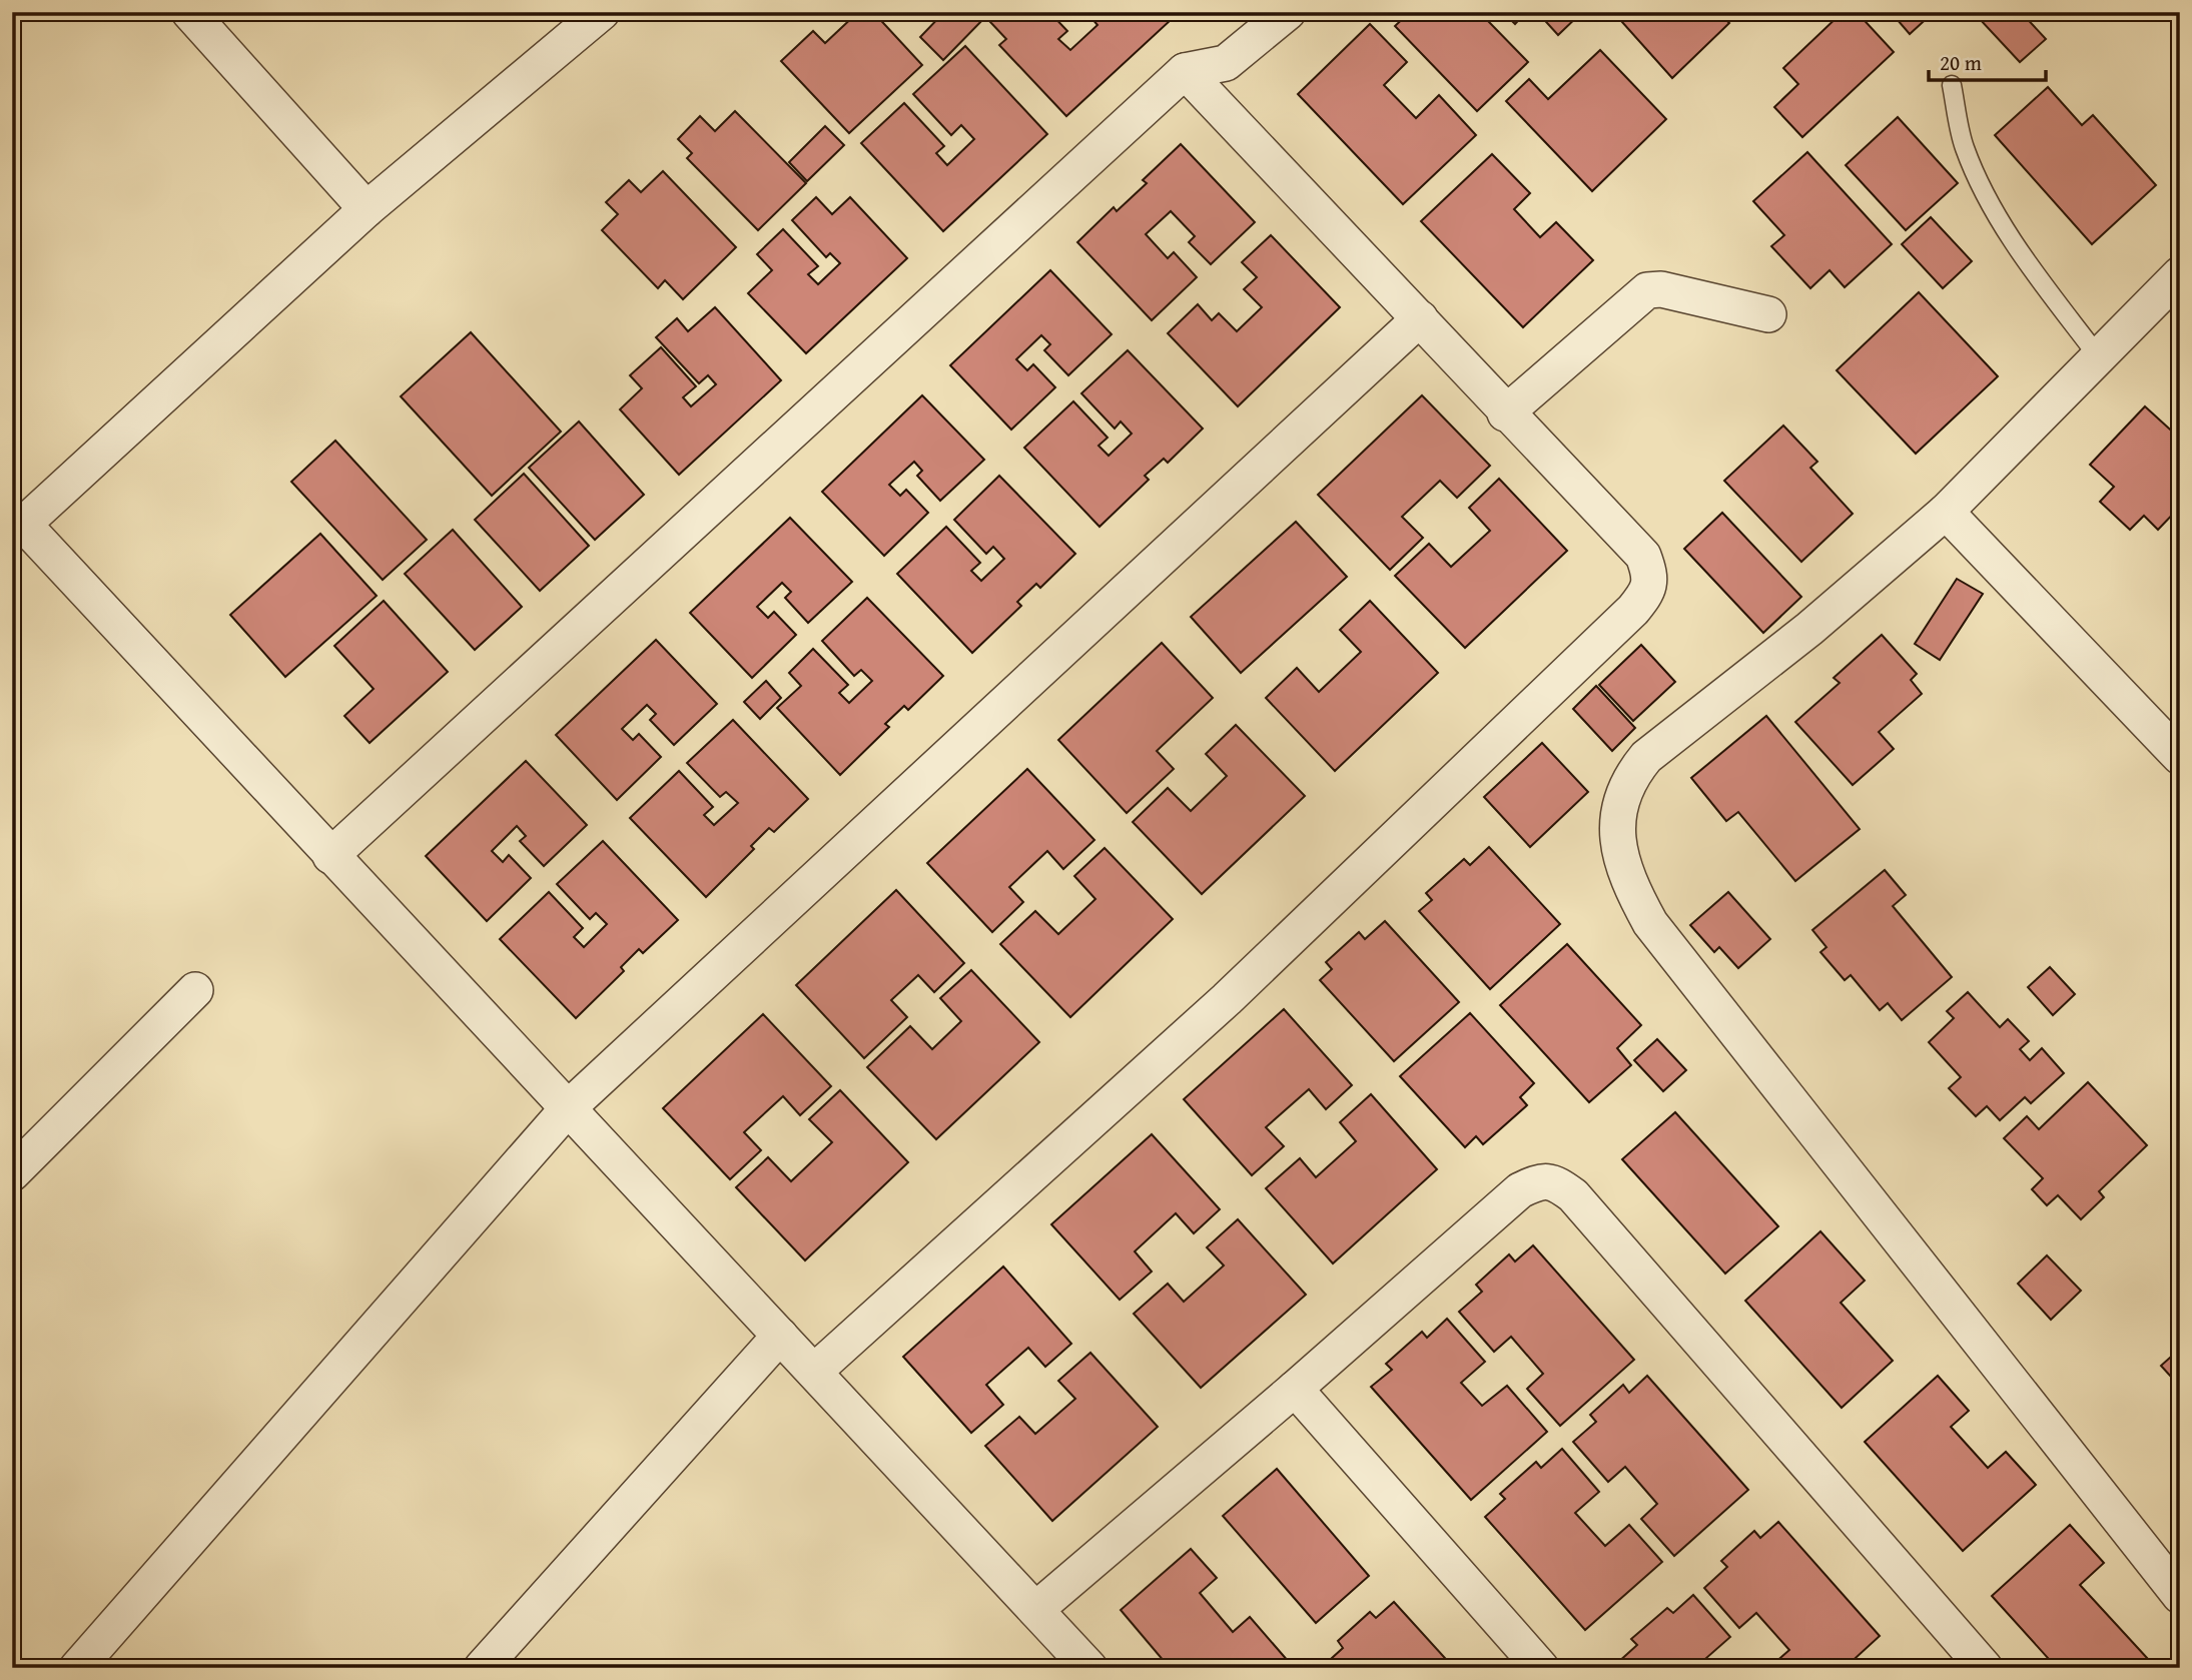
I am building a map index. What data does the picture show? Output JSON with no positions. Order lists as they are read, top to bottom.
{
  "scale_bar": "20 m"
}
